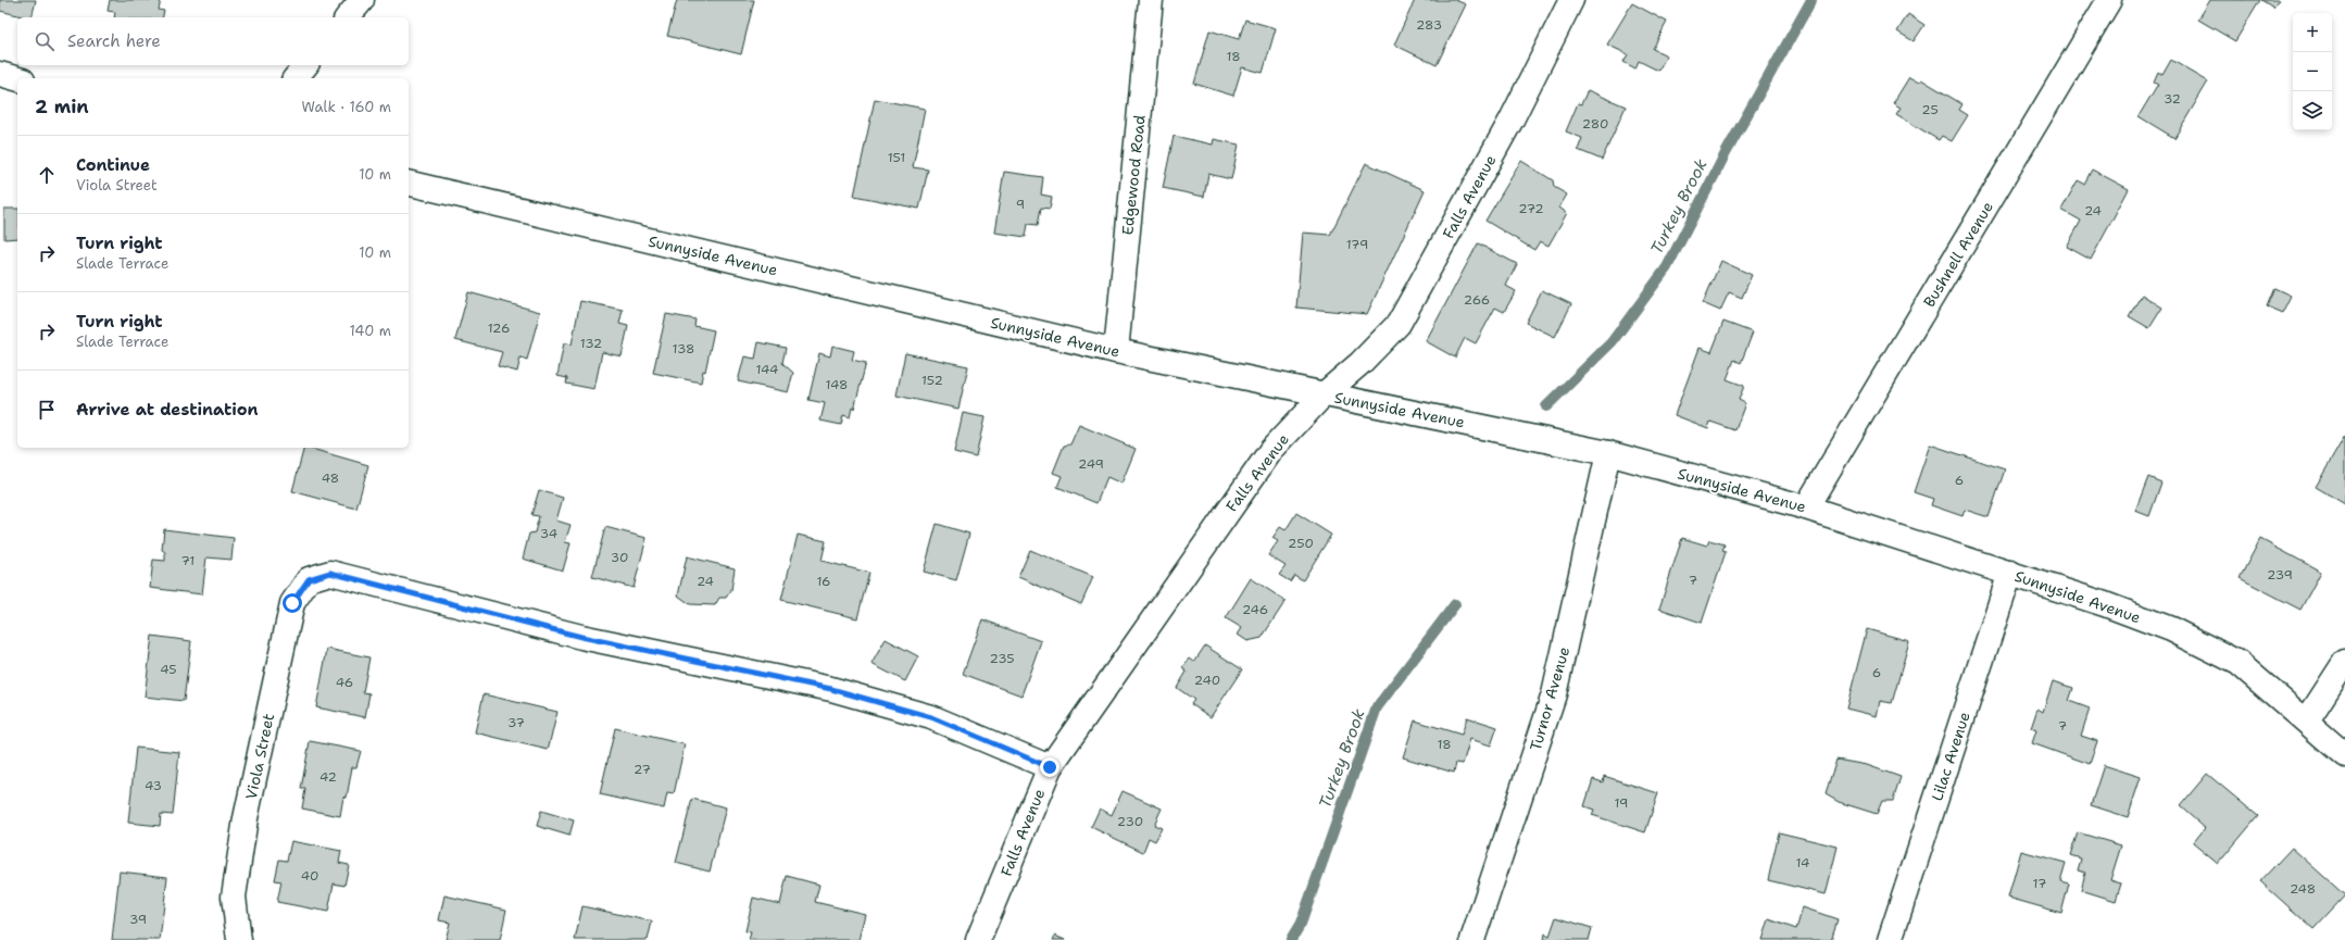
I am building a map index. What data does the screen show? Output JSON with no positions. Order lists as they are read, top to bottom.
{
  "streets": {
    "street": [
      "Edgewood Road",
      "Falls Avenue",
      "Bushnell Avenue",
      "Sunnyside Avenue",
      "Turnor Avenue",
      "Viola Street",
      "Lilac Avenue"
    ]
  },
  "crossings": [
    ["Edgewood Road", "Sunnyside Avenue"],
    ["Falls Avenue", "Sunnyside Avenue"],
    ["Falls Avenue", "Viola Street"],
    ["Bushnell Avenue", "Sunnyside Avenue"],
    ["Sunnyside Avenue", "Turnor Avenue"],
    ["Sunnyside Avenue", "Lilac Avenue"]
  ],
  "water": ["Turkey Brook"],
  "house_numbers": [
    "283",
    "18",
    "32",
    "25",
    "280",
    "151",
    "9",
    "272",
    "24",
    "179",
    "266",
    "126",
    "132",
    "138",
    "144",
    "152",
    "148",
    "249",
    "48",
    "6",
    "34",
    "250",
    "30",
    "71",
    "239",
    "7",
    "24",
    "16",
    "246",
    "235",
    "45",
    "6",
    "240",
    "46",
    "37",
    "7",
    "18",
    "27",
    "42",
    "43",
    "19",
    "230",
    "14",
    "40",
    "17",
    "248",
    "39"
  ],
  "page": {
    "map_buttons": ["+", "−"],
    "search": "Search here",
    "heading": ["2 min", "Walk · 160 m"],
    "list": [
      ["Continue", "Viola Street", "10 m"],
      ["Turn right", "Slade Terrace", "10 m"],
      ["Turn right", "Slade Terrace", "140 m"],
      "Arrive at destination"
    ]
  }
}
